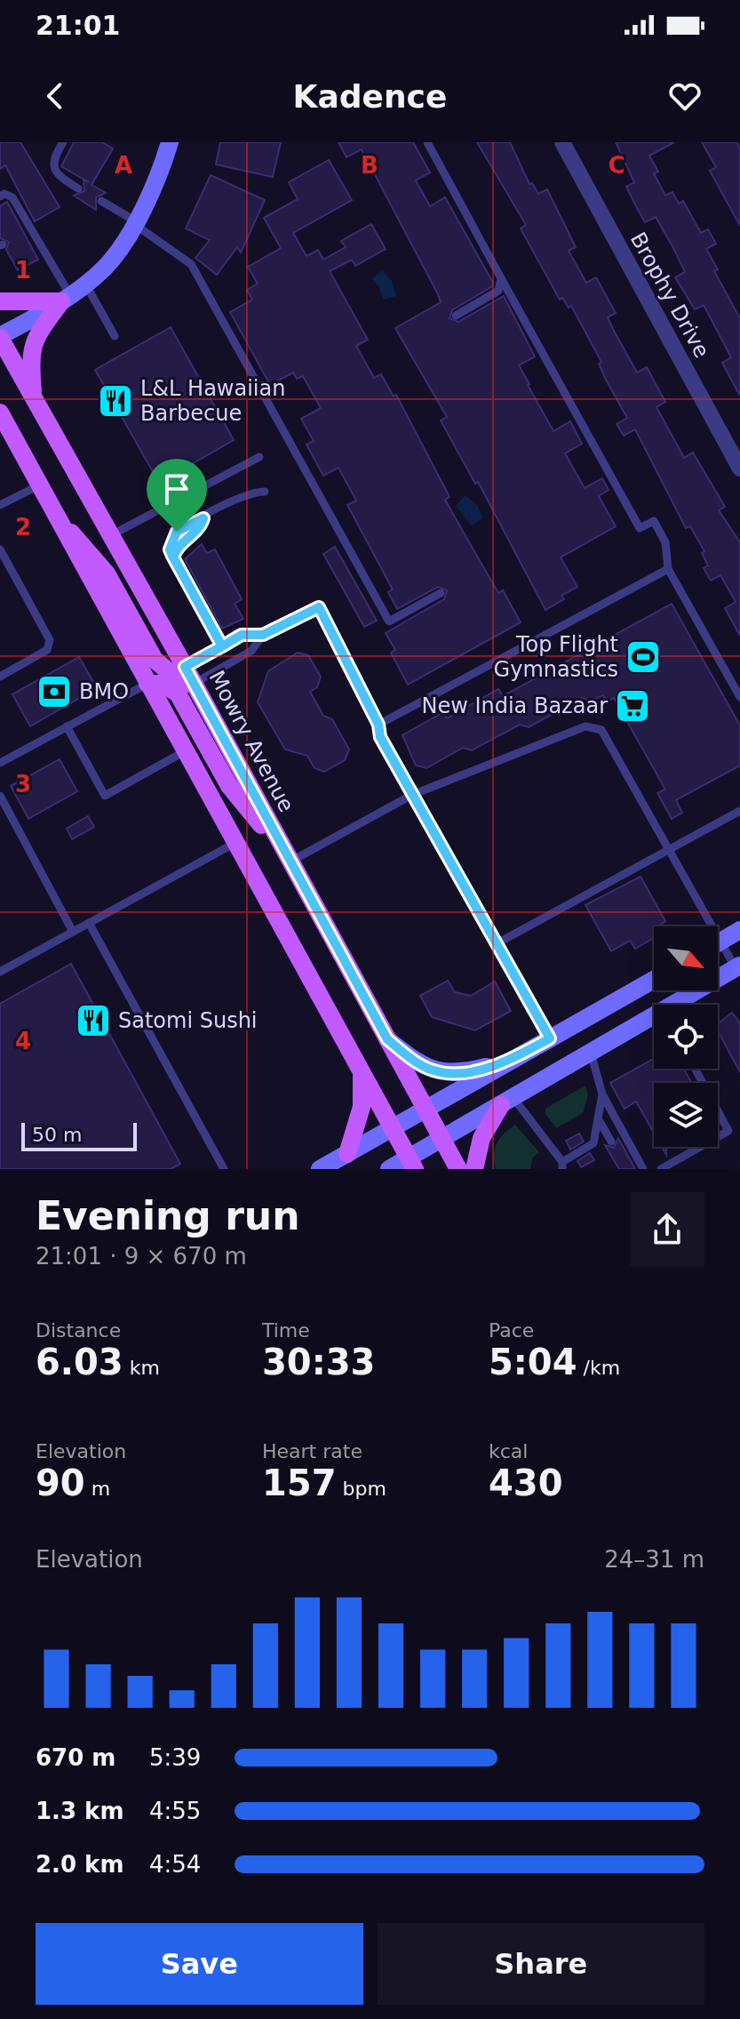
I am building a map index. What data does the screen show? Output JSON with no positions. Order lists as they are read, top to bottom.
{
  "streets": {
    "main road": ["Mowry Avenue"],
    "street": ["Brophy Drive"]
  },
  "places": {
    "restaurant": ["L&L Hawaiian Barbecue", "Satomi Sushi"],
    "sports": ["Top Flight Gymnastics"],
    "bank": ["BMO"],
    "supermarket": ["New India Bazaar"]
  },
  "scale_bar": "50 m",
  "north": "bottom right",
  "page": {
    "status": "21:01",
    "header": "Kadence",
    "scale": "50 m",
    "heading": ["Evening run", "21:01 · 9 × 670 m"],
    "stats": [
      ["Distance", "6.03 km"],
      ["Time", "30:33"],
      ["Pace", "5:04 /km"],
      ["Elevation", "90 m"],
      ["Heart rate", "157 bpm"],
      ["kcal", "430"]
    ],
    "chart": ["Elevation", "24–31 m"],
    "list": [
      {
        "name": "670 m",
        "note": "5:39"
      },
      {
        "name": "1.3 km",
        "note": "4:55"
      },
      {
        "name": "2.0 km",
        "note": "4:54"
      }
    ],
    "buttons": ["Save", "Share"]
  },
  "grid": {
    "columns": ["A", "B", "C"],
    "rows": [
      "1",
      "2",
      "3",
      "4"
    ]
  }
}
